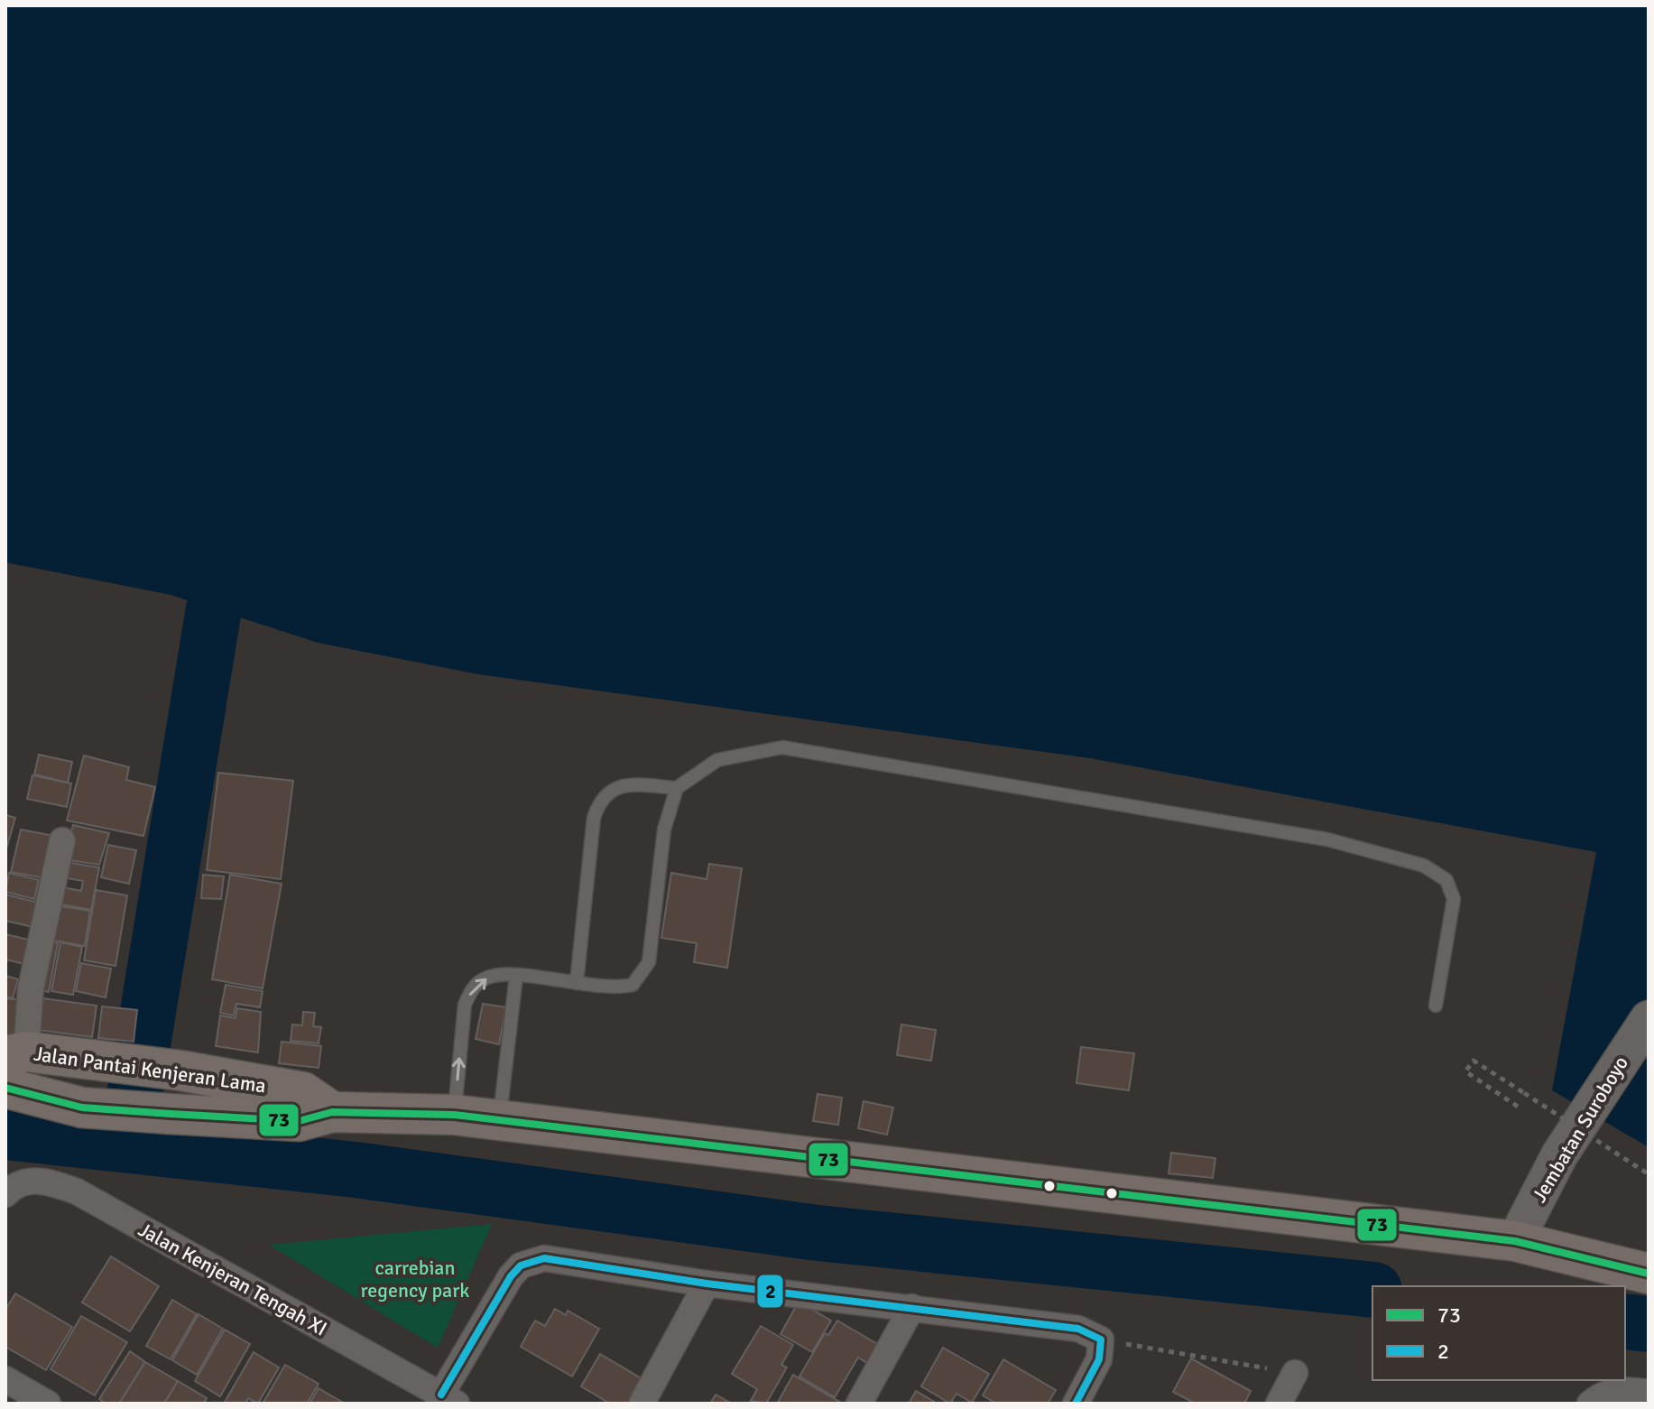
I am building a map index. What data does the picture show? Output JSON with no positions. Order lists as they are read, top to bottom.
{
  "streets": {
    "main road": ["Jalan Pantai Kenjeran Lama"],
    "street": ["Jembatan Suroboyo", "Jalan Kenjeran Tengah XI"]
  },
  "crossings": [
    ["Jalan Pantai Kenjeran Lama", "Jembatan Suroboyo"]
  ],
  "parks": ["carrebian regency park"],
  "lines": ["transit line 73", "transit line 2"],
  "legend": ["73", "2"]
}
